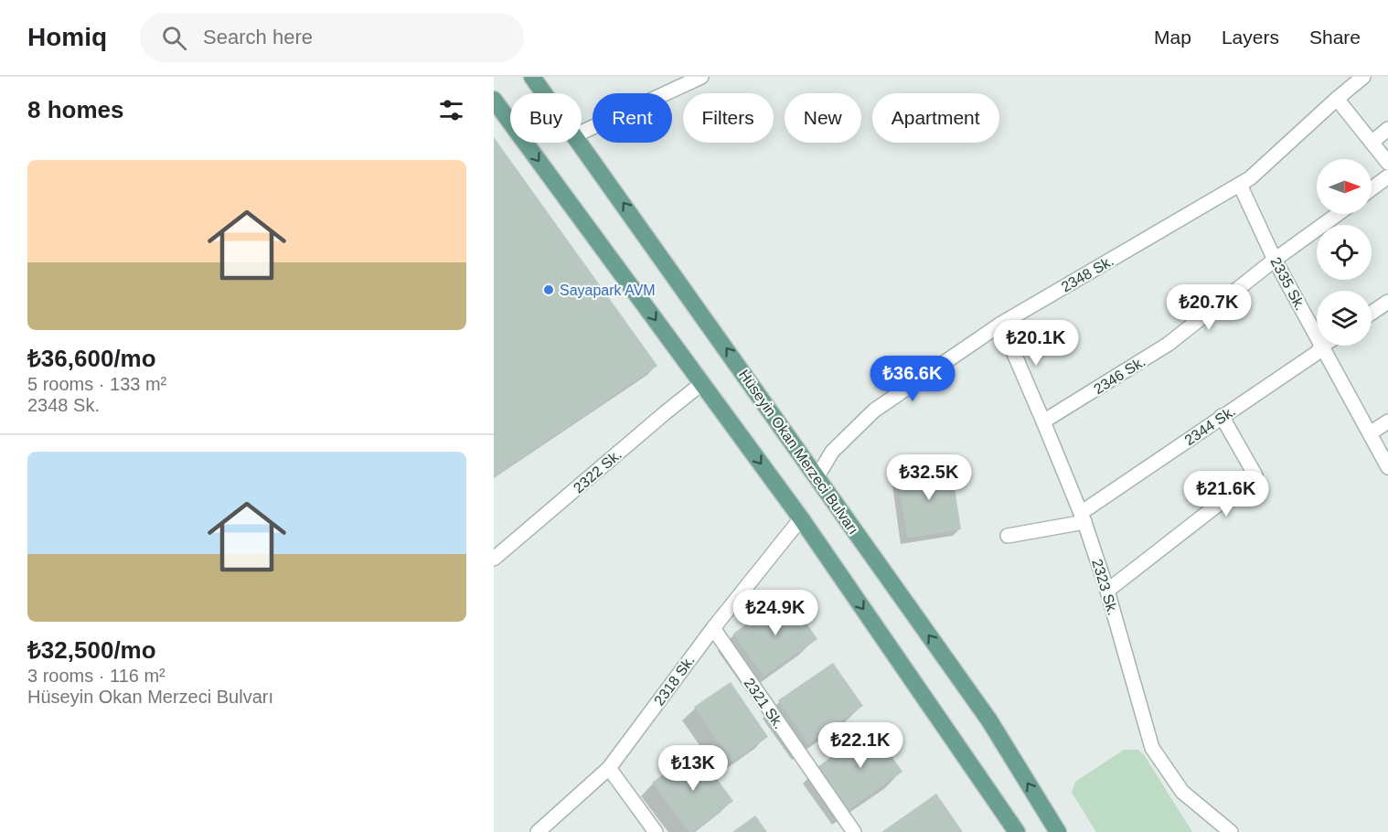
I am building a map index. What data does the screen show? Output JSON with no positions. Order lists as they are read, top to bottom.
{
  "streets": {
    "main road": ["Hüseyin Okan Merzeci Bulvarı"],
    "street": [
      "2348 Sk.",
      "2335 Sk.",
      "2346 Sk.",
      "2344 Sk.",
      "2322 Sk.",
      "2323 Sk.",
      "2318 Sk.",
      "2321 Sk."
    ]
  },
  "crossings": [
    ["2348 Sk.", "2335 Sk."],
    ["2348 Sk.", "Hüseyin Okan Merzeci Bulvarı"],
    ["2348 Sk.", "2323 Sk."],
    ["2335 Sk.", "2346 Sk."],
    ["2335 Sk.", "2344 Sk."],
    ["2346 Sk.", "2323 Sk."],
    ["2344 Sk.", "2323 Sk."],
    ["2318 Sk.", "2321 Sk."]
  ],
  "places": ["Sayapark AVM"],
  "north": "right",
  "page": {
    "header": "Homiq",
    "search": "Search here",
    "nav": ["Map", "Layers", "Share"],
    "heading": "8 homes",
    "chip": [
      "Buy",
      "Rent",
      "Filters",
      "New",
      "Apartment"
    ],
    "list": [
      {
        "name": "₺36,600/mo",
        "note": "5 rooms · 133 m² · 2348 Sk."
      },
      {
        "name": "₺32,500/mo",
        "note": "3 rooms · 116 m² · Hüseyin Okan Merzeci Bulvarı"
      }
    ],
    "price": [
      "₺20.7K",
      "₺20.1K",
      "₺36.6K",
      "₺32.5K",
      "₺21.6K",
      "₺24.9K",
      "₺22.1K",
      "₺13K"
    ]
  }
}
